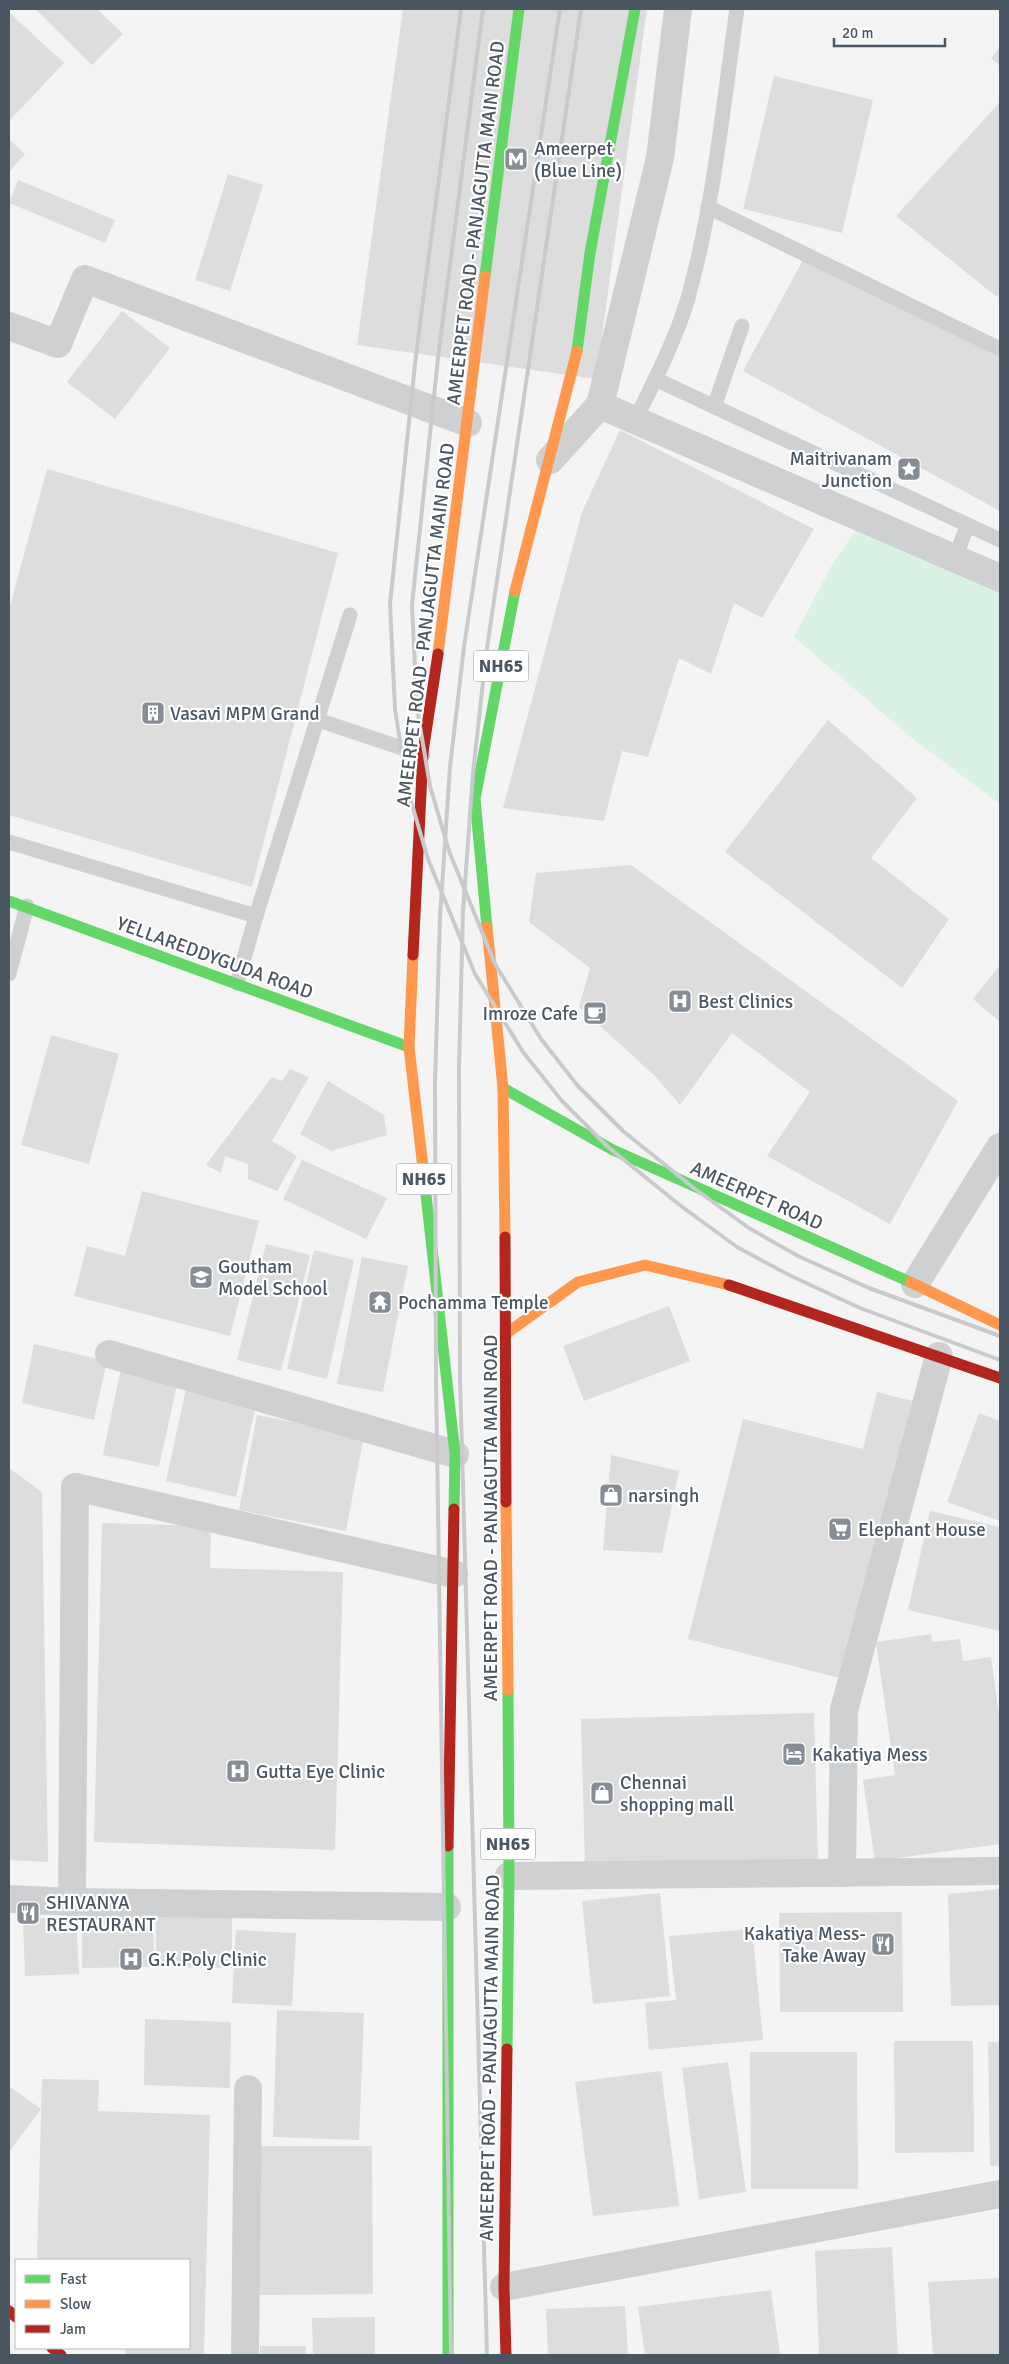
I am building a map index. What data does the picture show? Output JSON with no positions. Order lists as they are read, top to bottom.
{
  "streets": {
    "main road": [
      "AMEERPET ROAD - PANJAGUTTA MAIN ROAD",
      "NH65",
      "YELLAREDDYGUDA ROAD",
      "AMEERPET ROAD"
    ]
  },
  "crossings": [
    ["AMEERPET ROAD - PANJAGUTTA MAIN ROAD", "YELLAREDDYGUDA ROAD"],
    ["AMEERPET ROAD - PANJAGUTTA MAIN ROAD", "AMEERPET ROAD"]
  ],
  "places": {
    "metro station": ["Ameerpet (Blue Line)"],
    "place": ["Maitrivanam Junction"],
    "building": ["Vasavi MPM Grand"],
    "hospital": ["Best Clinics", "Gutta Eye Clinic", "G.K.Poly Clinic"],
    "cafe": ["Imroze Cafe"],
    "school or university": ["Goutham Model School"],
    "temple": ["Pochamma Temple"],
    "shop": ["narsingh", "Chennai shopping mall"],
    "supermarket": ["Elephant House"],
    "hotel": ["Kakatiya Mess"],
    "restaurant": ["SHIVANYA RESTAURANT", "Kakatiya Mess- Take Away"]
  },
  "legend": ["Fast", "Slow", "Jam"],
  "scale_bar": "20 m"
}
